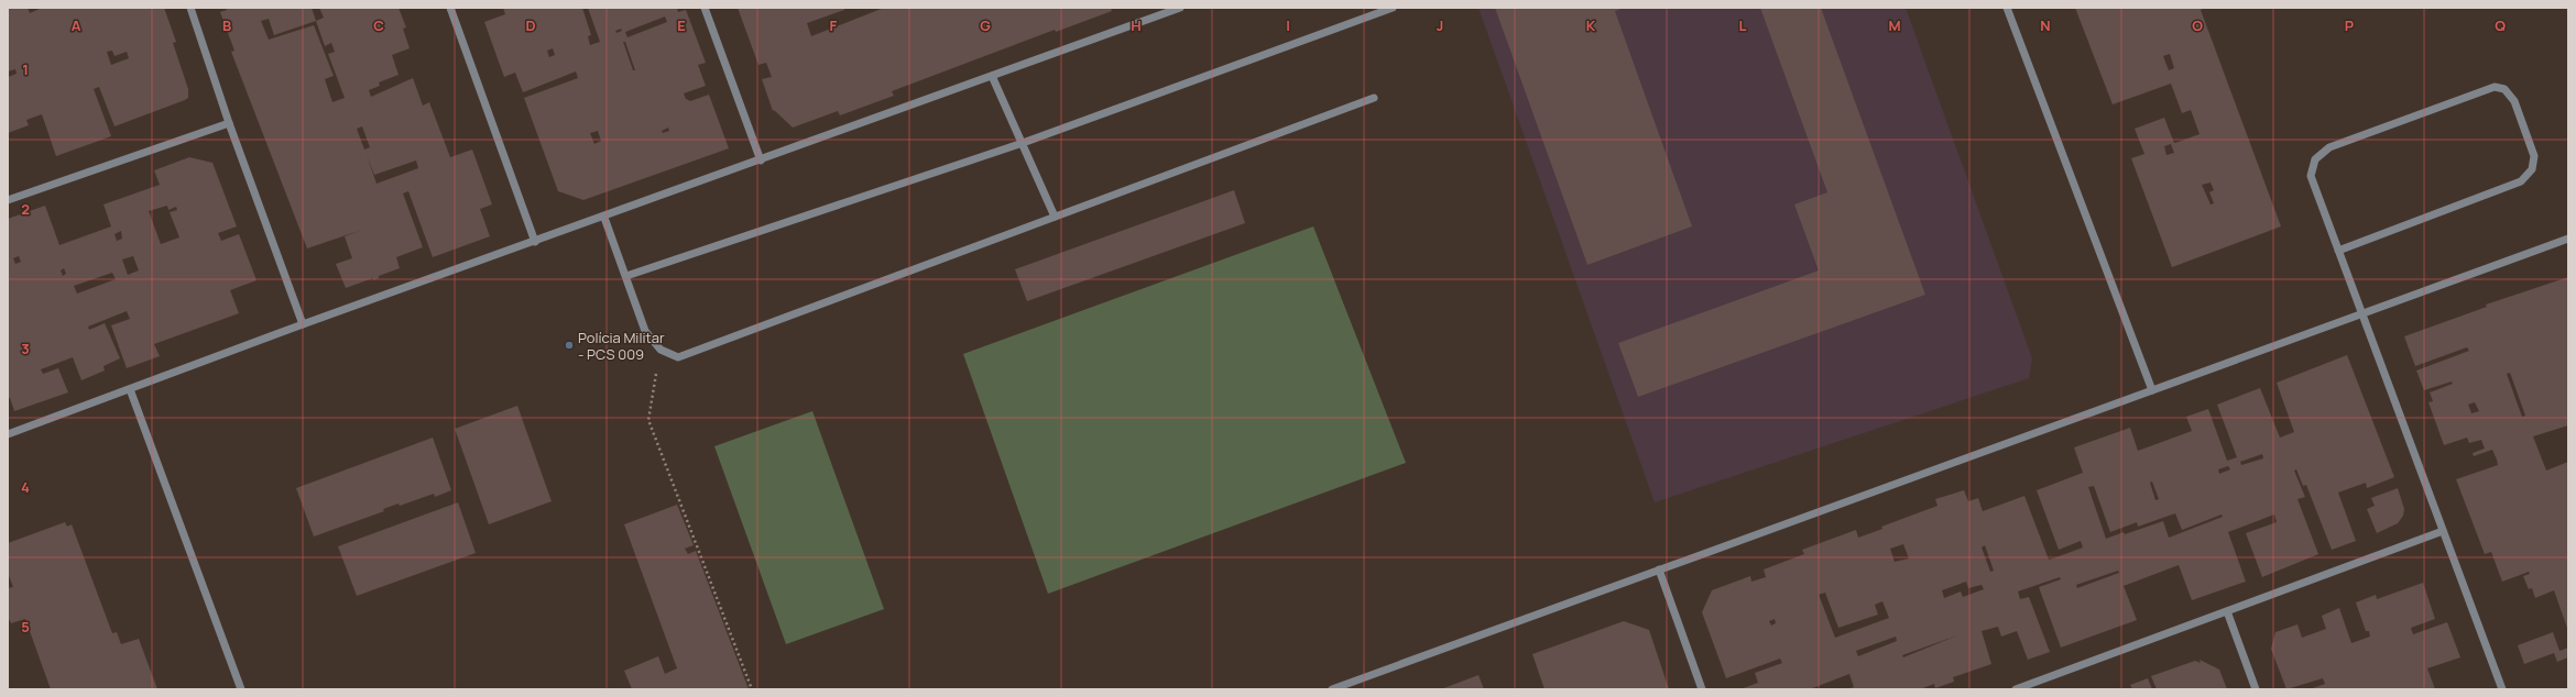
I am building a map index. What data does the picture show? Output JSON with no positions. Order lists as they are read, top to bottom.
{
  "places": ["Polícia Militar - PCS 009"],
  "grid": {
    "columns": [
      "A",
      "B",
      "C",
      "D",
      "E",
      "F",
      "G",
      "H",
      "I",
      "J",
      "K",
      "L",
      "M",
      "N",
      "O",
      "P",
      "Q"
    ],
    "rows": [
      "1",
      "2",
      "3",
      "4",
      "5"
    ]
  }
}
